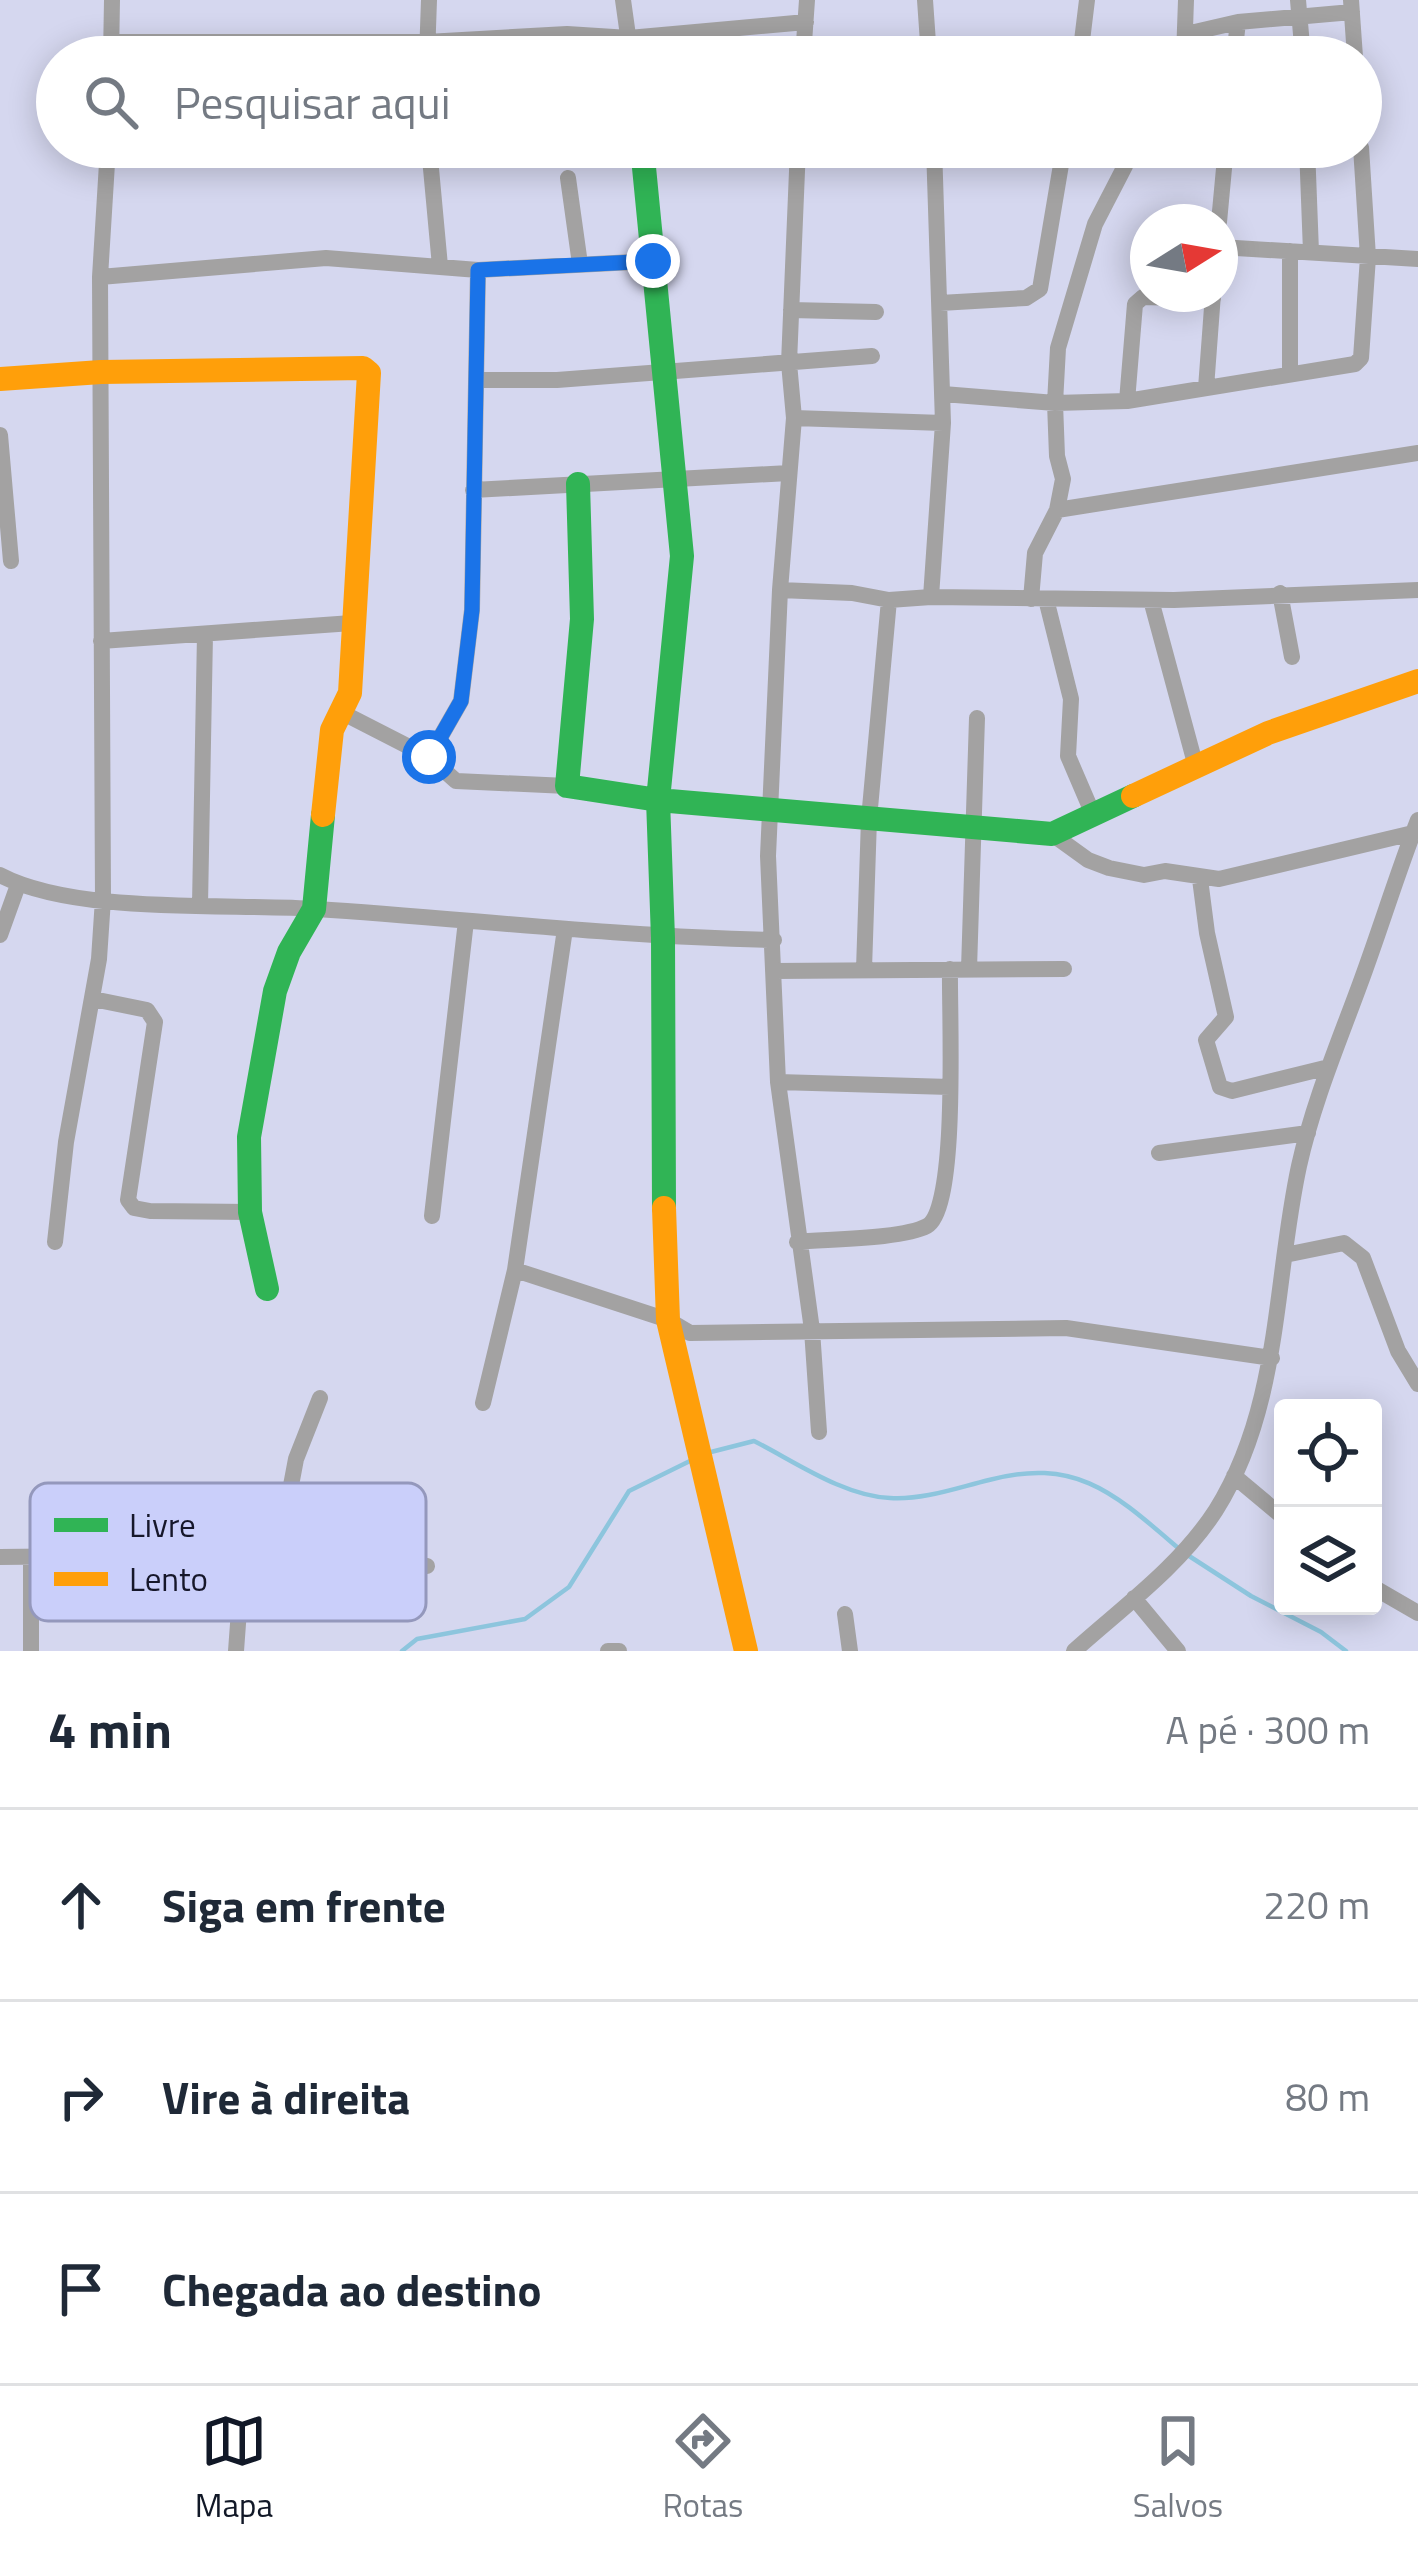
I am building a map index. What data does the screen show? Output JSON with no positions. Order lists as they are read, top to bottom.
{
  "legend": ["Livre", "Lento"],
  "north": "right",
  "page": {
    "search": "Pesquisar aqui",
    "heading": ["4 min", "A pé · 300 m"],
    "list": [
      ["Siga em frente", "220 m"],
      ["Vire à direita", "80 m"],
      "Chegada ao destino"
    ],
    "nav": ["Mapa", "Rotas", "Salvos"]
  }
}
